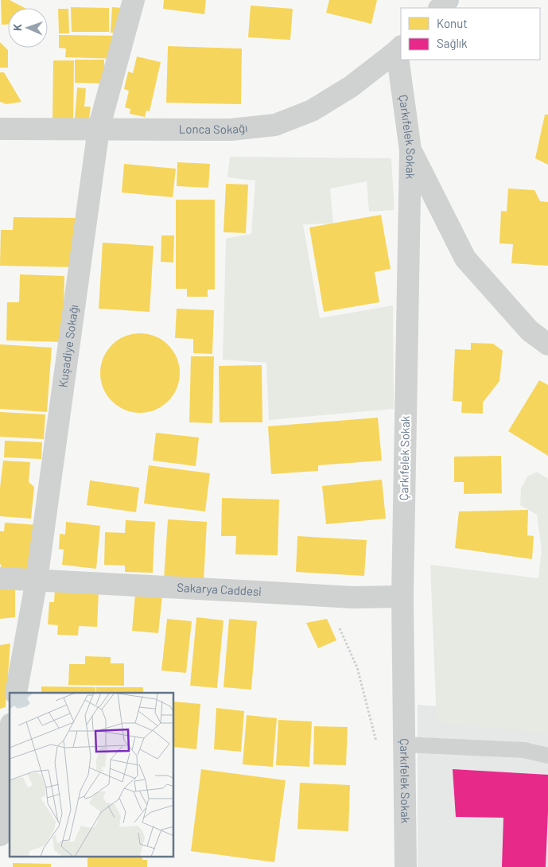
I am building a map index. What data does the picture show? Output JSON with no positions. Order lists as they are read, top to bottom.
{
  "streets": {
    "street": [
      "Lonca Sokağı",
      "Çarkıfelek Sokak",
      "Kuşadiye Sokağı",
      "Sakarya Caddesi"
    ]
  },
  "crossings": [
    ["Lonca Sokağı", "Çarkıfelek Sokak"],
    ["Lonca Sokağı", "Kuşadiye Sokağı"],
    ["Çarkıfelek Sokak", "Sakarya Caddesi"],
    ["Kuşadiye Sokağı", "Sakarya Caddesi"]
  ],
  "legend": ["Konut", "Sağlık"],
  "north": "left"
}
